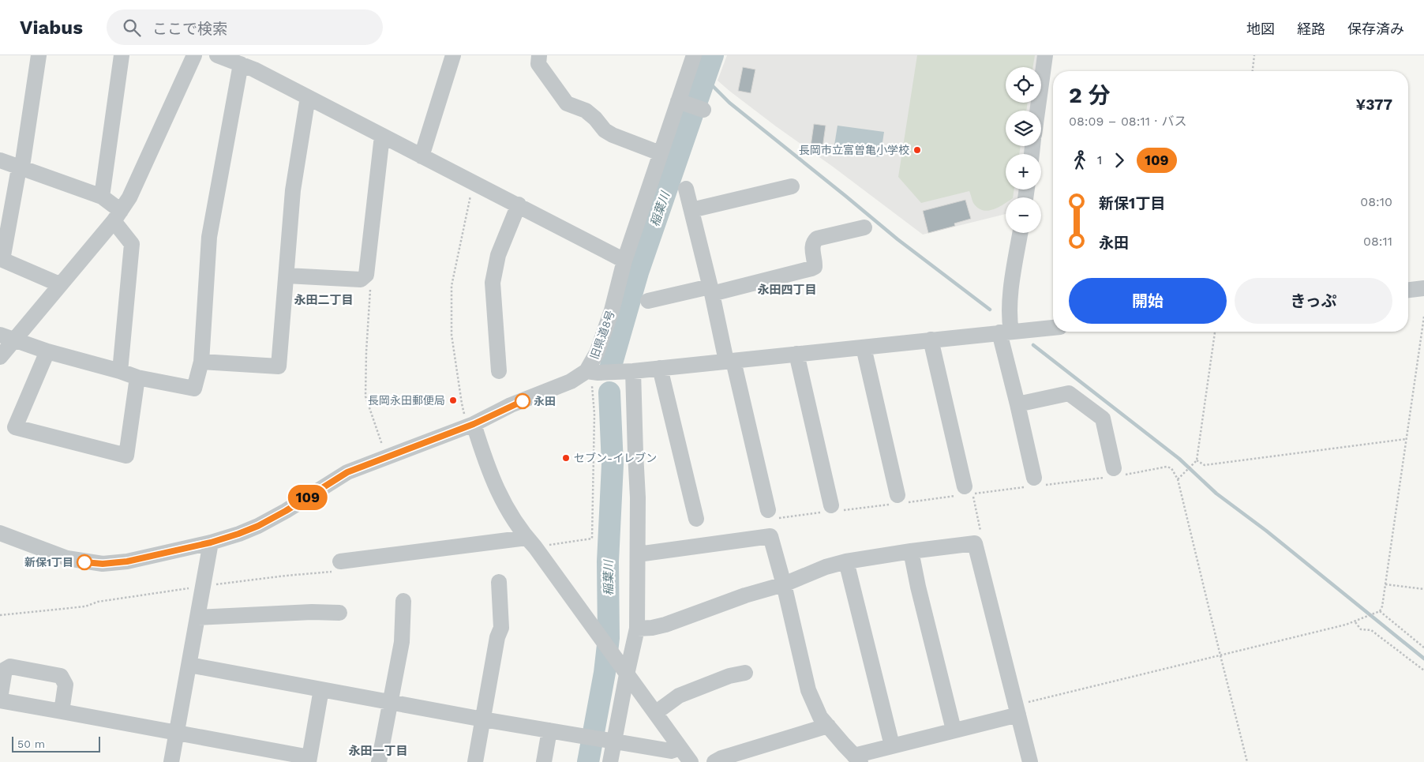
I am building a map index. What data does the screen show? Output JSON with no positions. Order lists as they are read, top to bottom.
{
  "streets": {
    "street": ["旧県道8号"]
  },
  "districts": ["永田四丁目", "永田二丁目", "永田一丁目"],
  "water": ["稲葉川"],
  "places": [
    "長岡市立富曽亀小学校",
    "長岡永田郵便局",
    "永田",
    "セブン-イレブン",
    "新保1丁目"
  ],
  "lines": ["bus line 109"],
  "scale_bar": "50 m",
  "page": {
    "header": "Viabus",
    "search": "ここで検索",
    "nav": ["地図", "経路", "保存済み"],
    "on_map": "109",
    "map_buttons": ["+", "−"],
    "heading": ["2 分", "08:09 – 08:11 · バス", "¥377"],
    "legs": ["1", "109"],
    "list": [
      {
        "name": "新保1丁目",
        "value": "08:10"
      },
      {
        "name": "永田",
        "value": "08:11"
      }
    ],
    "buttons": ["開始", "きっぷ"],
    "scale": "50 m"
  }
}
